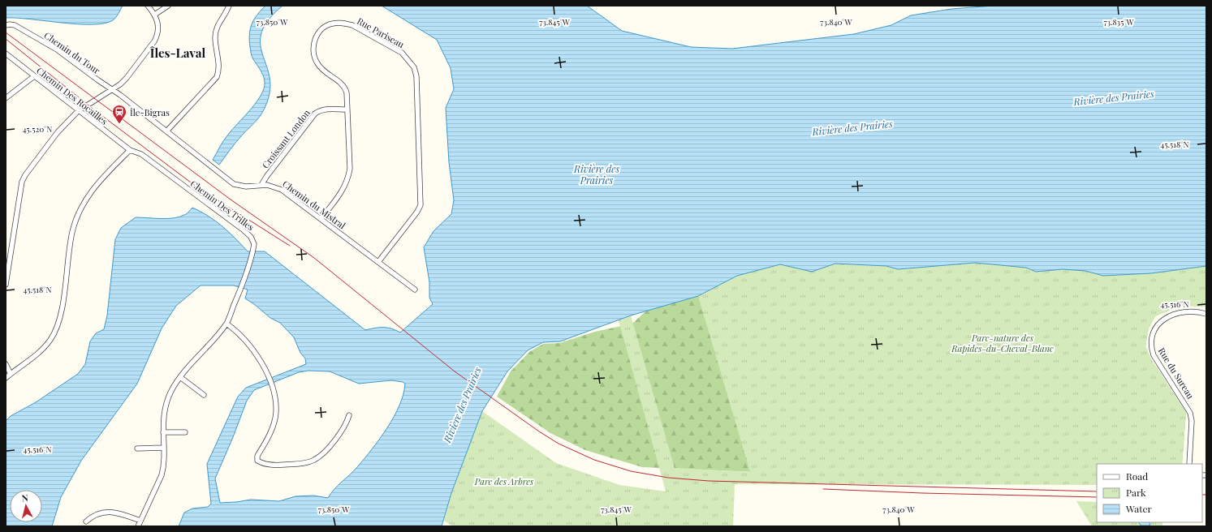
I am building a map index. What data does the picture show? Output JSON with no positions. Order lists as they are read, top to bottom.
{
  "streets": {
    "street": [
      "Rue Pariseau",
      "Chemin du Tour",
      "Chemin Des Rocailles",
      "Croissant London",
      "Chemin du Mistral",
      "Chemin Des Trilles",
      "Rue du Sureau"
    ]
  },
  "crossings": [
    ["Rue Pariseau", "Croissant London"],
    ["Rue Pariseau", "Chemin du Mistral"],
    ["Chemin du Tour", "Chemin du Mistral"],
    ["Chemin Des Rocailles", "Chemin Des Trilles"],
    ["Croissant London", "Chemin du Mistral"]
  ],
  "districts": ["Îles-Laval"],
  "water": ["Rivière des Prairies"],
  "parks": ["Parc-nature des Rapides-du-Cheval-Blanc", "Parc des Arbres"],
  "places": {
    "station": ["Île-Bigras"]
  },
  "legend": ["Road", "Park", "Water"],
  "north": "top",
  "coordinates": [
    "73.850°W",
    "73.845°W",
    "73.840°W",
    "73.835°W",
    "45.520°N",
    "45.518°N",
    "45.516°N"
  ]
}
